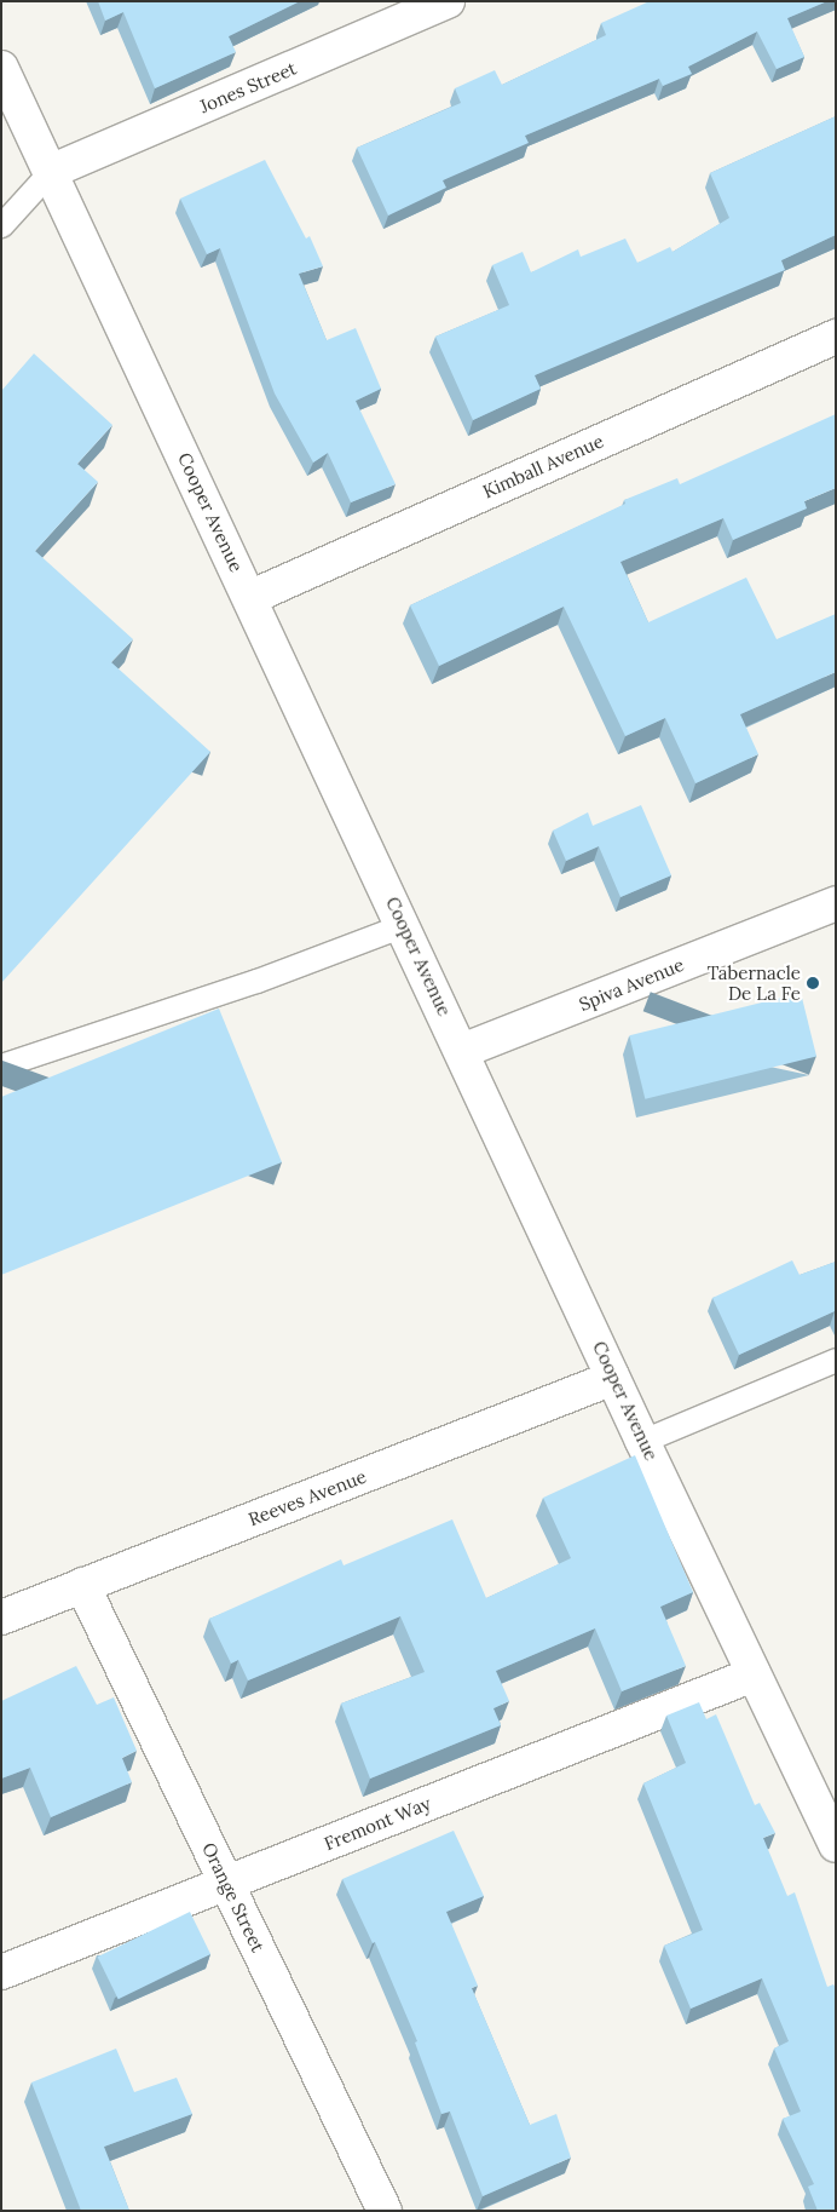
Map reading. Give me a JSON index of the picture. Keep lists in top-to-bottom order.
{
  "streets": {
    "street": [
      "Jones Street",
      "Kimball Avenue",
      "Cooper Avenue",
      "Spiva Avenue",
      "Reeves Avenue",
      "Fremont Way",
      "Orange Street"
    ]
  },
  "crossings": [
    ["Jones Street", "Cooper Avenue"],
    ["Kimball Avenue", "Cooper Avenue"],
    ["Cooper Avenue", "Spiva Avenue"],
    ["Cooper Avenue", "Reeves Avenue"],
    ["Cooper Avenue", "Fremont Way"],
    ["Reeves Avenue", "Orange Street"],
    ["Fremont Way", "Orange Street"]
  ],
  "places": ["Tabernacle De La Fe"]
}
